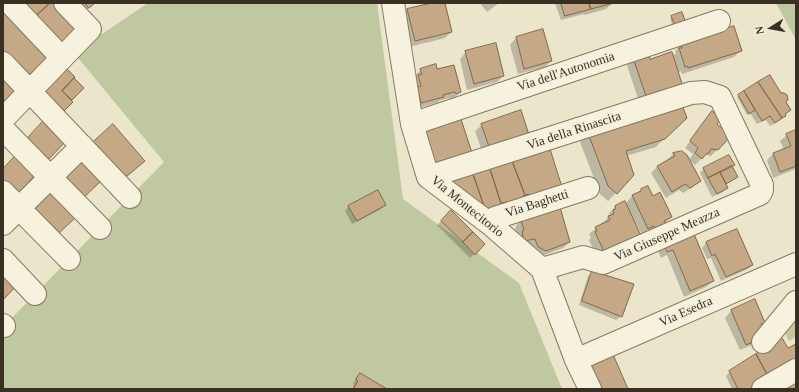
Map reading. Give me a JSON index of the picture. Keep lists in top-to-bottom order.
{
  "streets": {
    "street": [
      "Via dell'Autonomia",
      "Via della Rinascita",
      "Via Baghetti",
      "Via Montecitorio",
      "Via Giuseppe Meazza",
      "Via Esedra"
    ]
  },
  "crossings": [
    ["Via dell'Autonomia", "Via Montecitorio"],
    ["Via della Rinascita", "Via Montecitorio"],
    ["Via della Rinascita", "Via Giuseppe Meazza"],
    ["Via Baghetti", "Via Montecitorio"],
    ["Via Montecitorio", "Via Giuseppe Meazza"],
    ["Via Montecitorio", "Via Esedra"]
  ],
  "north": "left"
}
